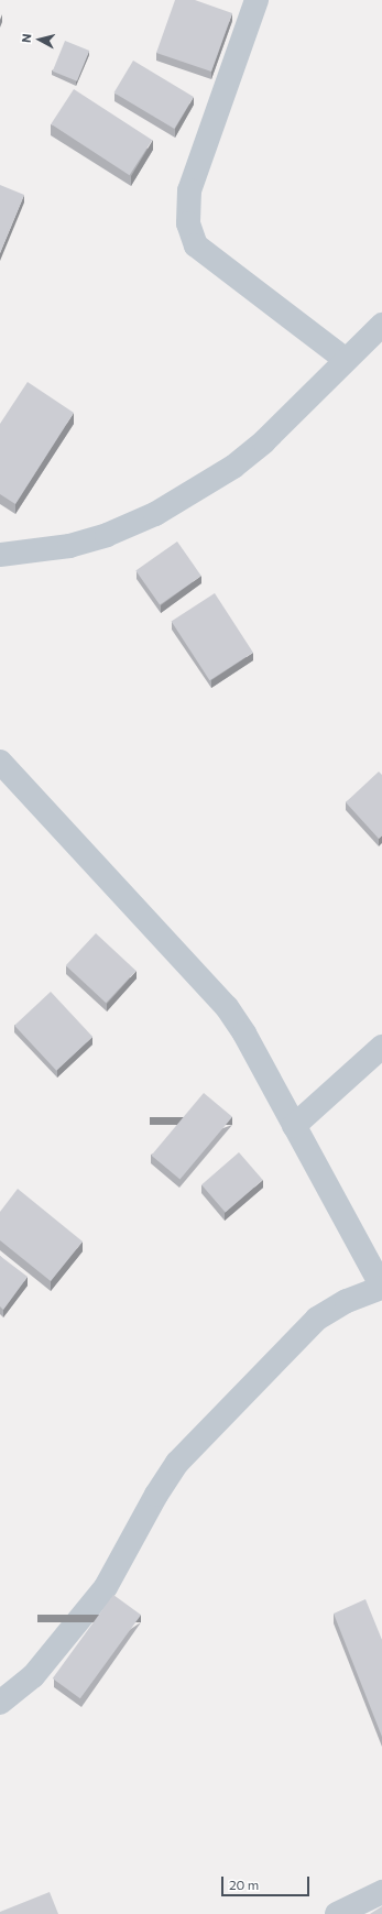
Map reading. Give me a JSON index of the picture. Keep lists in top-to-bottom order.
{
  "scale_bar": "20 m",
  "north": "left"
}
